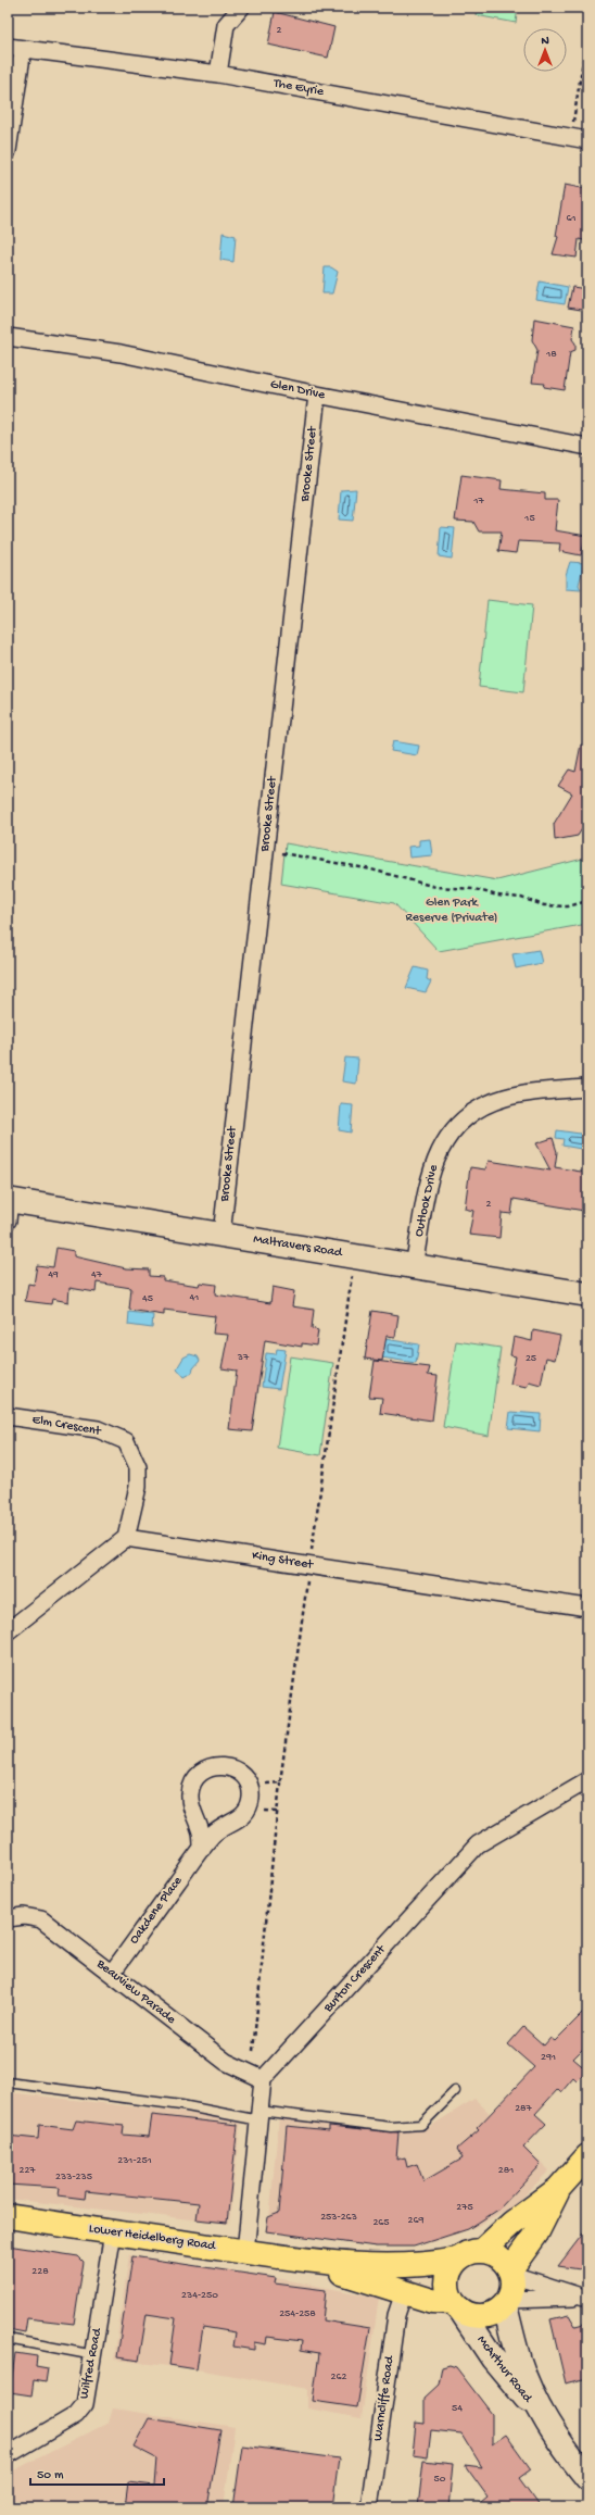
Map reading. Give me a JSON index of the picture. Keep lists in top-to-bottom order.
{
  "streets": {
    "main road": ["Lower Heidelberg Road"],
    "street": [
      "The Eyrie",
      "Glen Drive",
      "Brooke Street",
      "Outlook Drive",
      "Maltravers Road",
      "Elm Crescent",
      "King Street",
      "Oakdene Place",
      "Burton Crescent",
      "Beauview Parade",
      "Wilfred Road",
      "McArthur Road",
      "Warncliffe Road"
    ]
  },
  "crossings": [
    ["Glen Drive", "Brooke Street"],
    ["Brooke Street", "Maltravers Road"],
    ["Outlook Drive", "Maltravers Road"],
    ["Elm Crescent", "King Street"],
    ["Oakdene Place", "Beauview Parade"],
    ["Burton Crescent", "Beauview Parade"],
    ["Lower Heidelberg Road", "Wilfred Road"],
    ["Lower Heidelberg Road", "McArthur Road"],
    ["Lower Heidelberg Road", "Warncliffe Road"]
  ],
  "parks": ["Glen Park Reserve (Private)"],
  "house_numbers": [
    "2",
    "61",
    "18",
    "17",
    "15",
    "2",
    "49",
    "47",
    "41",
    "45",
    "37",
    "25",
    "291",
    "287",
    "231-251",
    "227",
    "281",
    "233-235",
    "275",
    "253-263",
    "269",
    "265",
    "228",
    "234-250",
    "254-258",
    "262",
    "54",
    "50"
  ],
  "scale_bar": "50 m",
  "north": "top"
}
